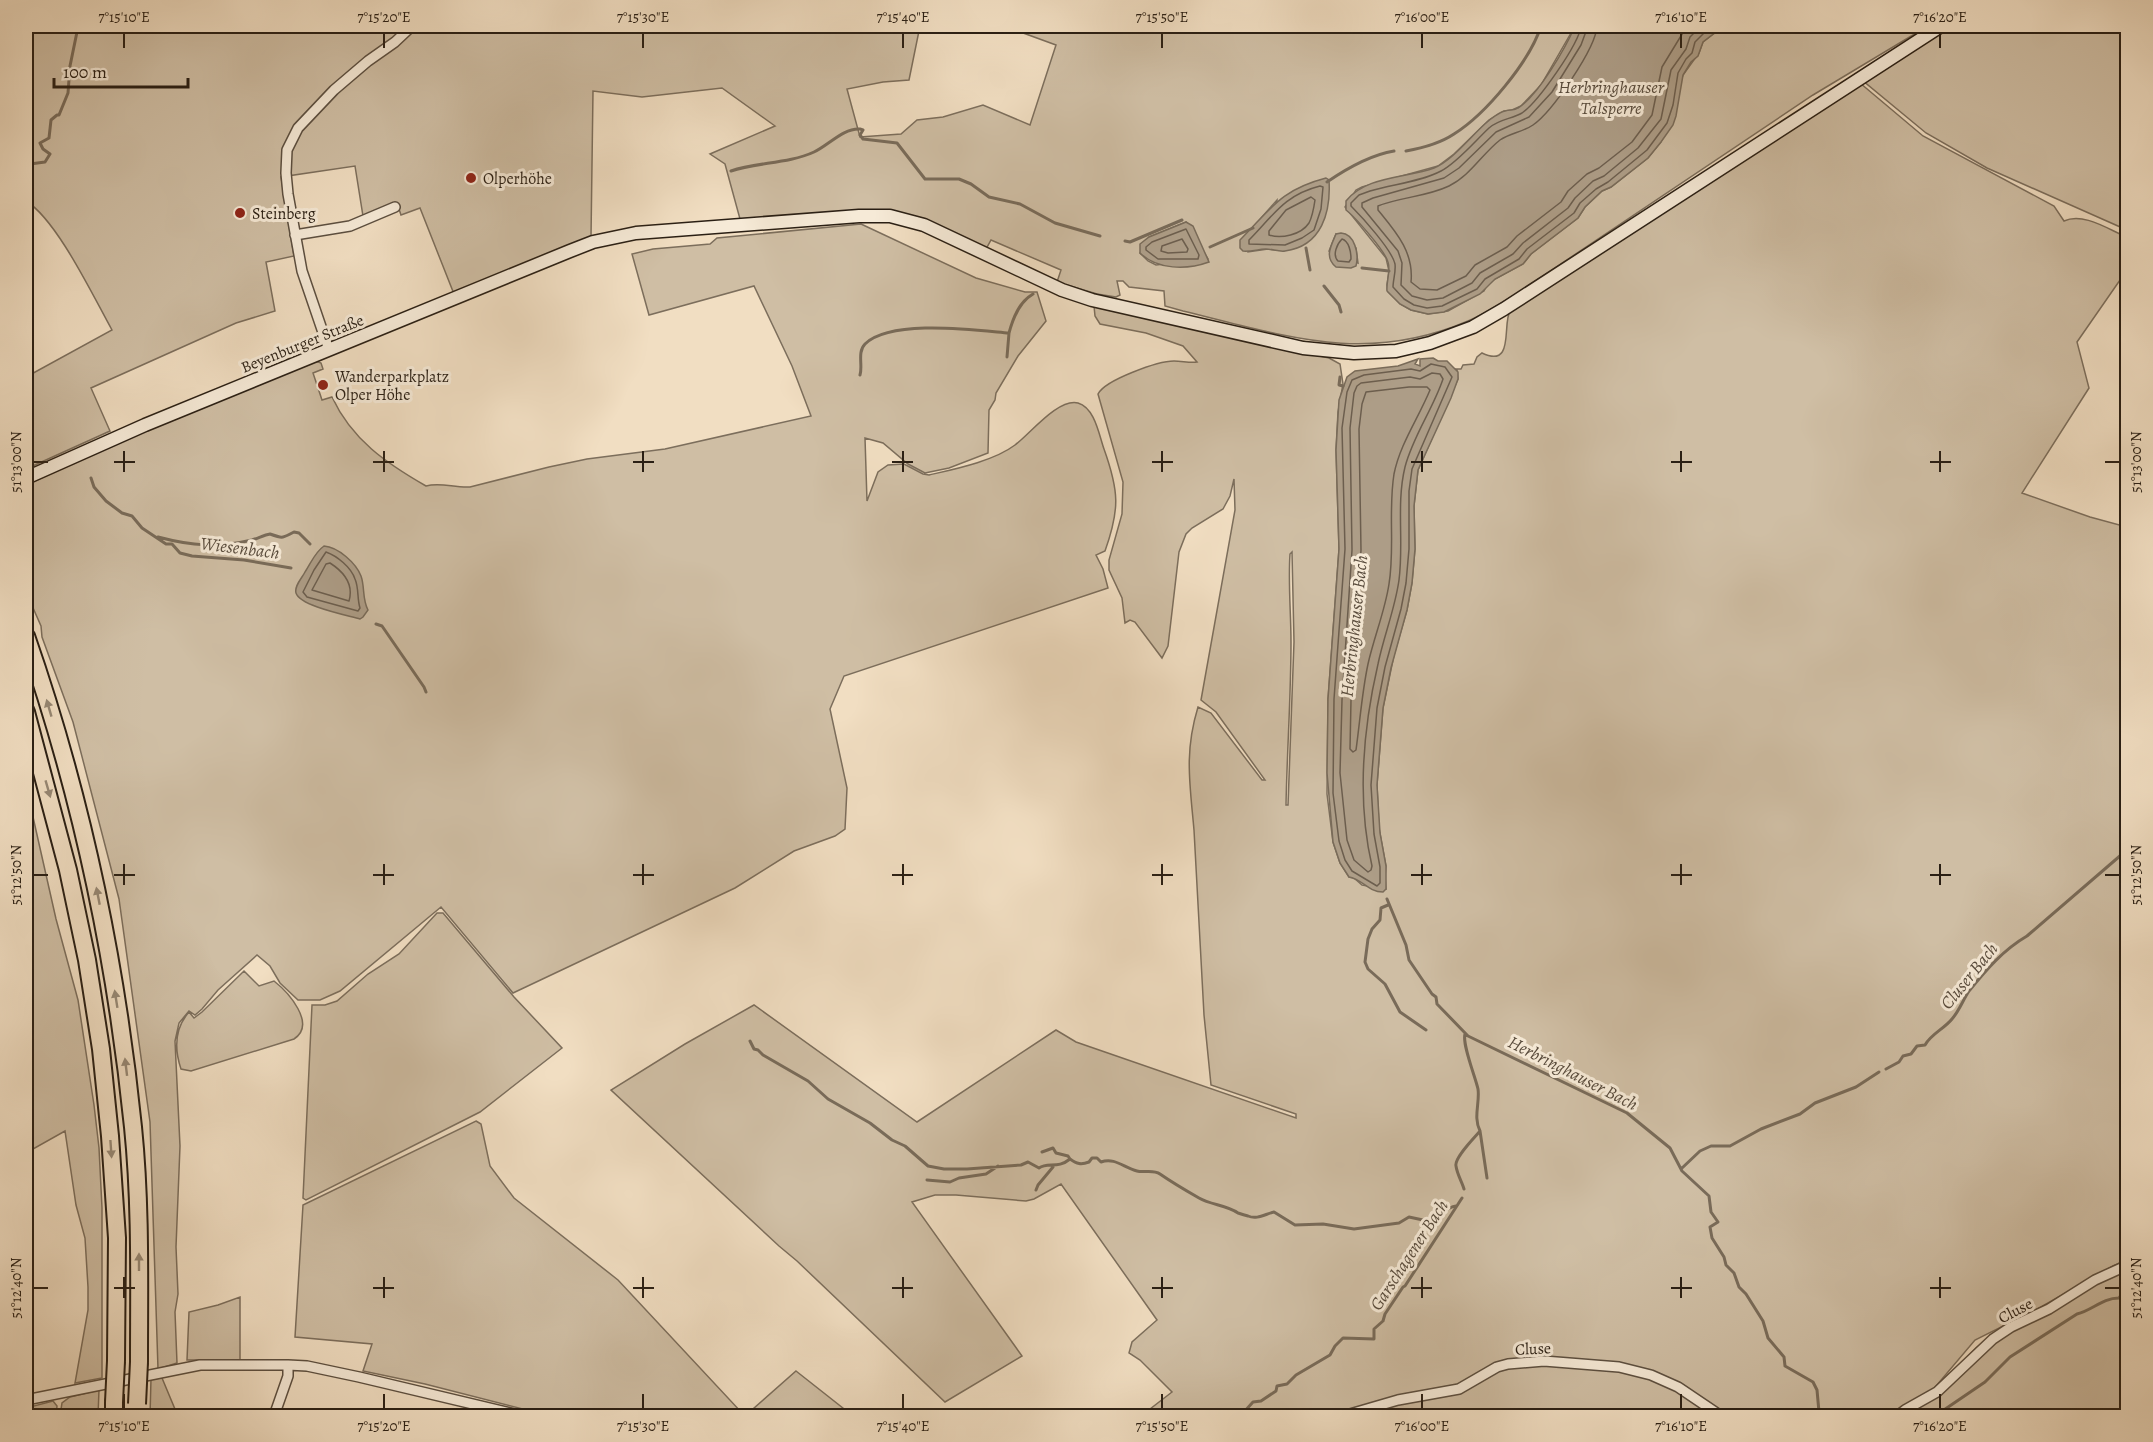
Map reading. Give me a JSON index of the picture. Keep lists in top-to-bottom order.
{
  "streets": {
    "main road": ["Beyenburger Straße"],
    "street": ["Cluse"]
  },
  "water": [
    "Herbringhauser Talsperre",
    "Wiesenbach",
    "Herbringhauser Bach",
    "Cluser Bach",
    "Garschagener Bach"
  ],
  "places": ["Olperhöhe", "Steinberg", "Wanderparkplatz Olper Höhe"],
  "scale_bar": "100 m",
  "coordinates": [
    "7°15'10\"E",
    "7°15'20\"E",
    "7°15'30\"E",
    "7°15'40\"E",
    "7°15'50\"E",
    "7°16'00\"E",
    "7°16'10\"E",
    "7°16'20\"E",
    "51°13'00\"N",
    "51°12'50\"N",
    "51°12'40\"N"
  ]
}
